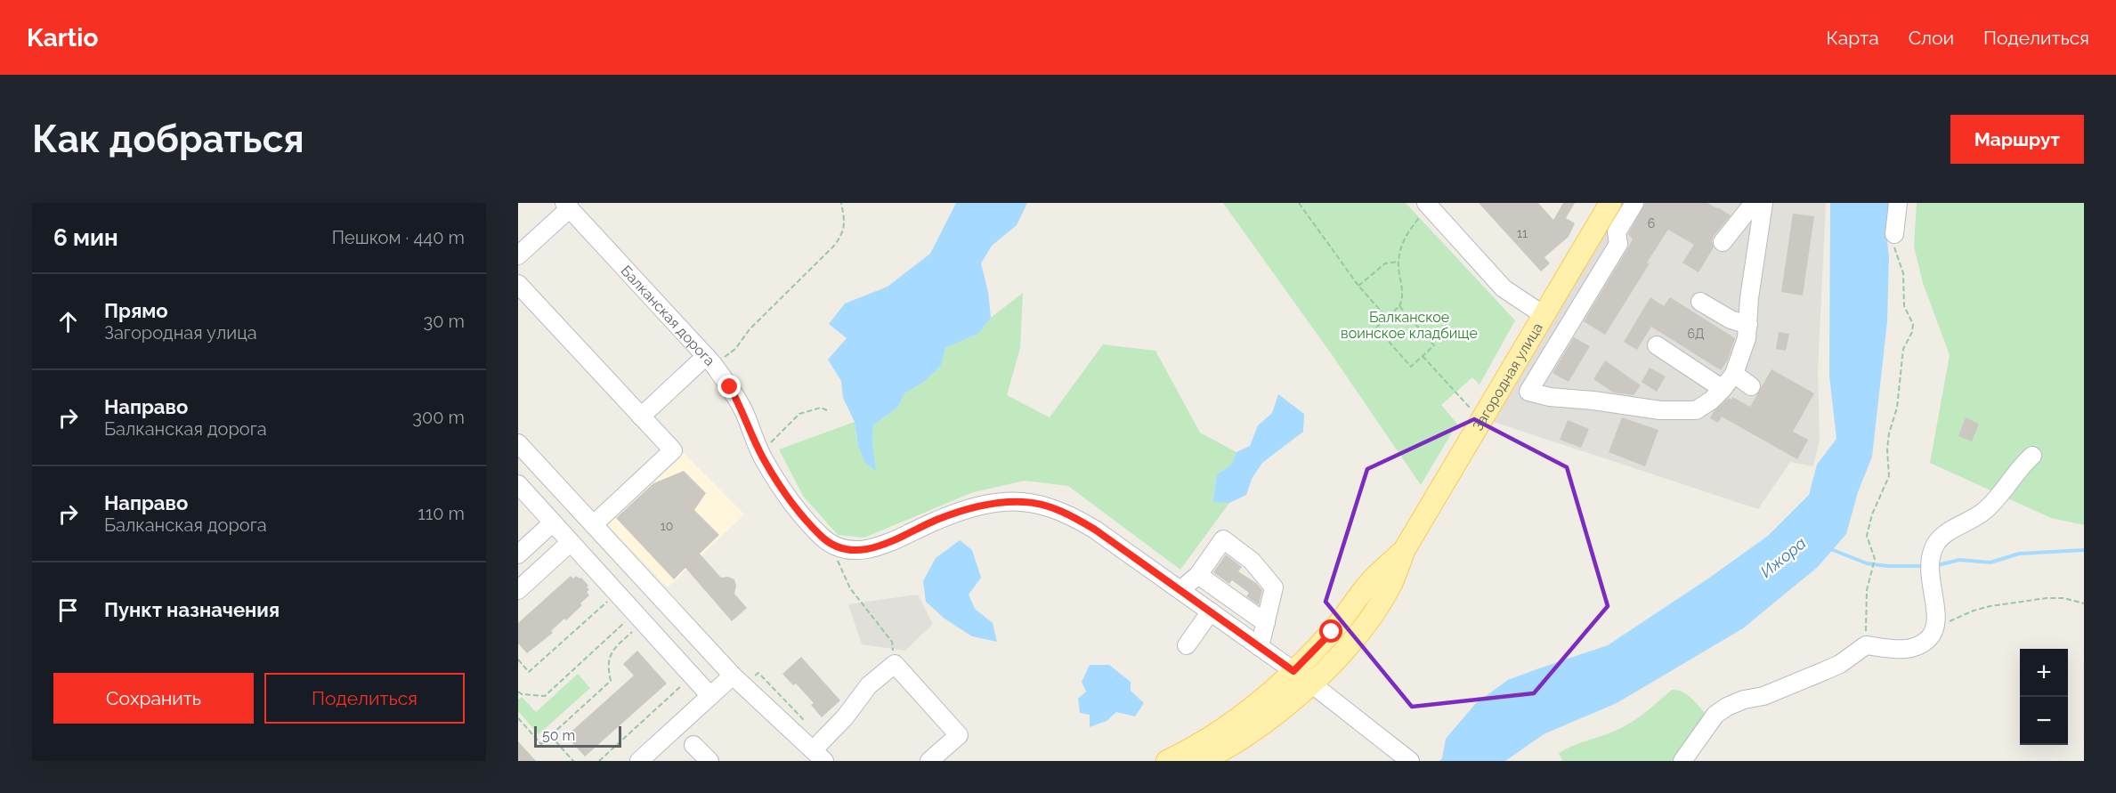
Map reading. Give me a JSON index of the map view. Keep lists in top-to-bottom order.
{
  "streets": {
    "main road": ["Загородная улица"],
    "street": ["Балканская дорога"]
  },
  "water": ["Ижора"],
  "parks": ["Балканское воинское кладбище"],
  "house_numbers": [
    "6",
    "11",
    "6Д",
    "10"
  ],
  "scale_bar": "50 m",
  "page": {
    "header": "Kartio",
    "nav": ["Карта", "Слои", "Поделиться"],
    "buttons": [
      "Маршрут",
      ["Сохранить", "Поделиться"]
    ],
    "title": "Как добраться",
    "heading": ["6 мин", "Пешком · 440 m"],
    "list": [
      ["Прямо", "Загородная улица", "30 m"],
      ["Направо", "Балканская дорога", "300 m"],
      ["Направо", "Балканская дорога", "110 m"],
      "Пункт назначения"
    ],
    "map_buttons": ["+", "−"],
    "scale": "50 m"
  }
}
